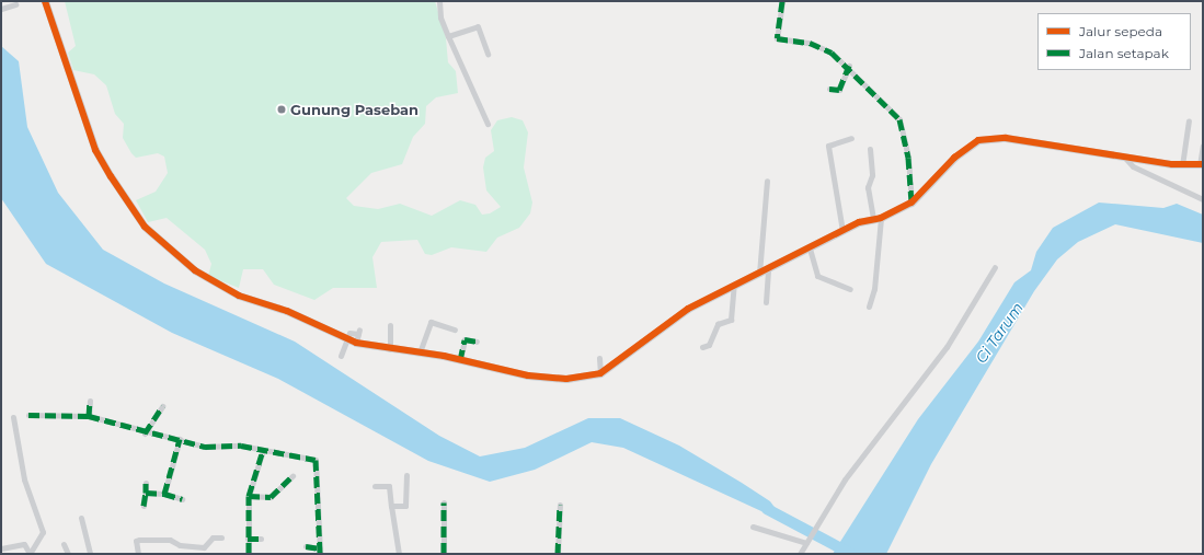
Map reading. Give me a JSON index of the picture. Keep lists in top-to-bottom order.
{
  "water": ["Ci Tarum"],
  "places": ["Gunung Paseban"],
  "legend": ["Jalur sepeda", "Jalan setapak"]
}
